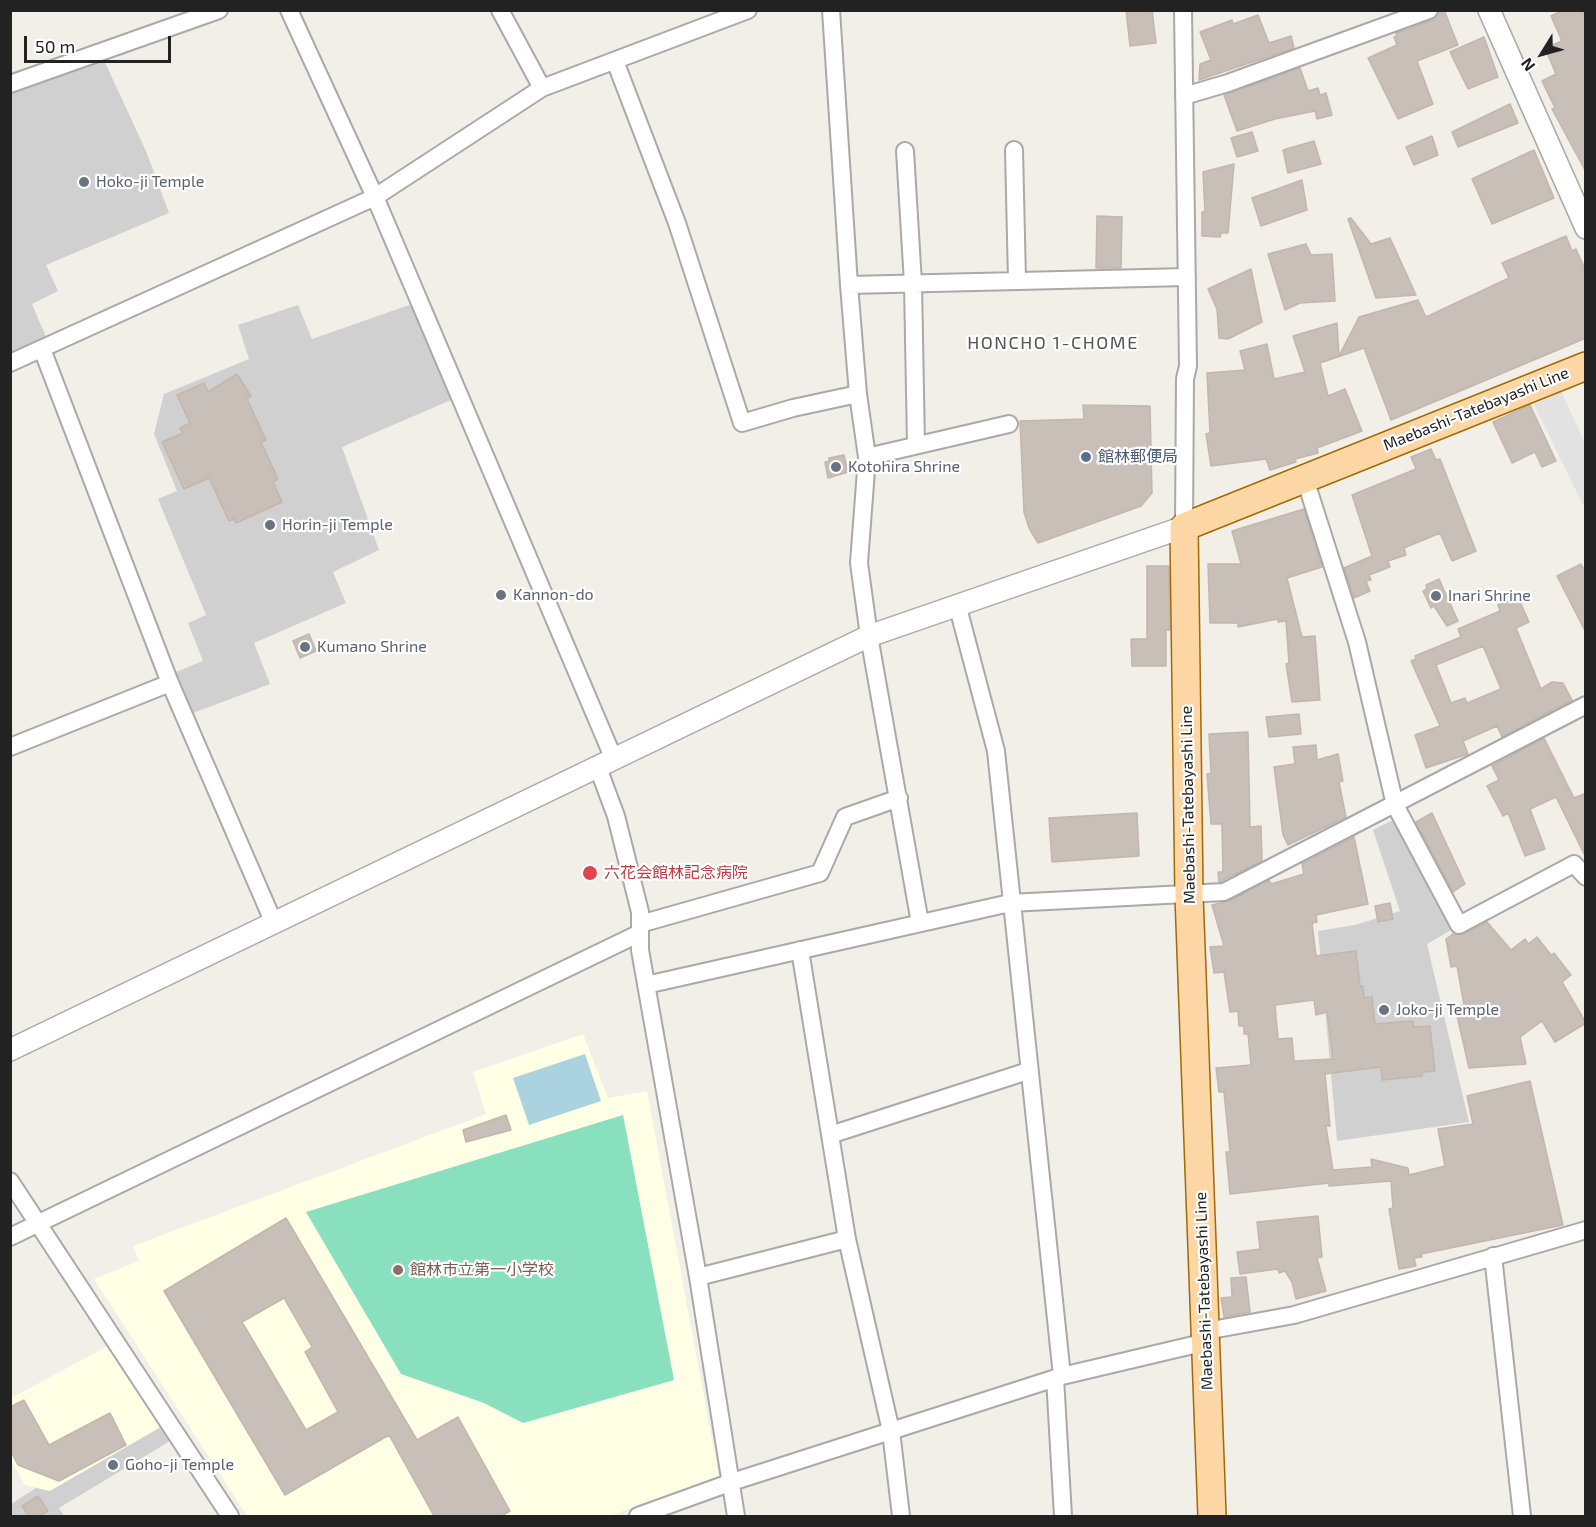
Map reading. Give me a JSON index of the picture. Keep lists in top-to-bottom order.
{
  "streets": {
    "main road": ["Maebashi-Tatebayashi Line"]
  },
  "districts": ["HONCHO 1-CHOME"],
  "places": [
    "Hoko-ji Temple",
    "館林郵便局",
    "Kotohira Shrine",
    "Horin-ji Temple",
    "Kannon-do",
    "Inari Shrine",
    "Kumano Shrine",
    "六花会館林記念病院",
    "Joko-ji Temple",
    "館林市立第一小学校",
    "Goho-ji Temple"
  ],
  "scale_bar": "50 m",
  "north": "bottom left"
}
